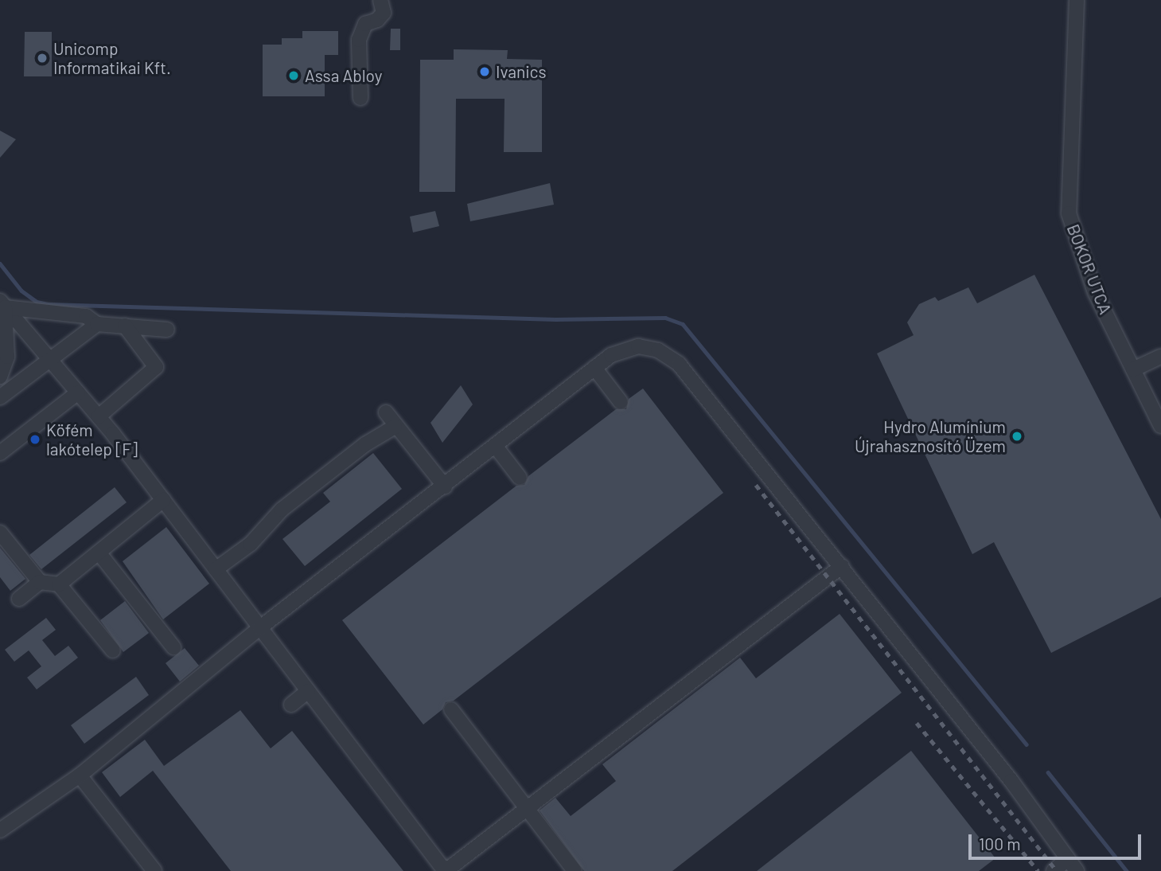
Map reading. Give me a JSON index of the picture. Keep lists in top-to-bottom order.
{
  "streets": {
    "street": ["BOKOR UTCA"]
  },
  "places": [
    "Unicomp Informatikai Kft.",
    "Ivanics",
    "Assa Abloy",
    "Hydro Alumínium Újrahasznosító Üzem",
    "Köfém lakótelep [F]"
  ],
  "scale_bar": "100 m"
}
